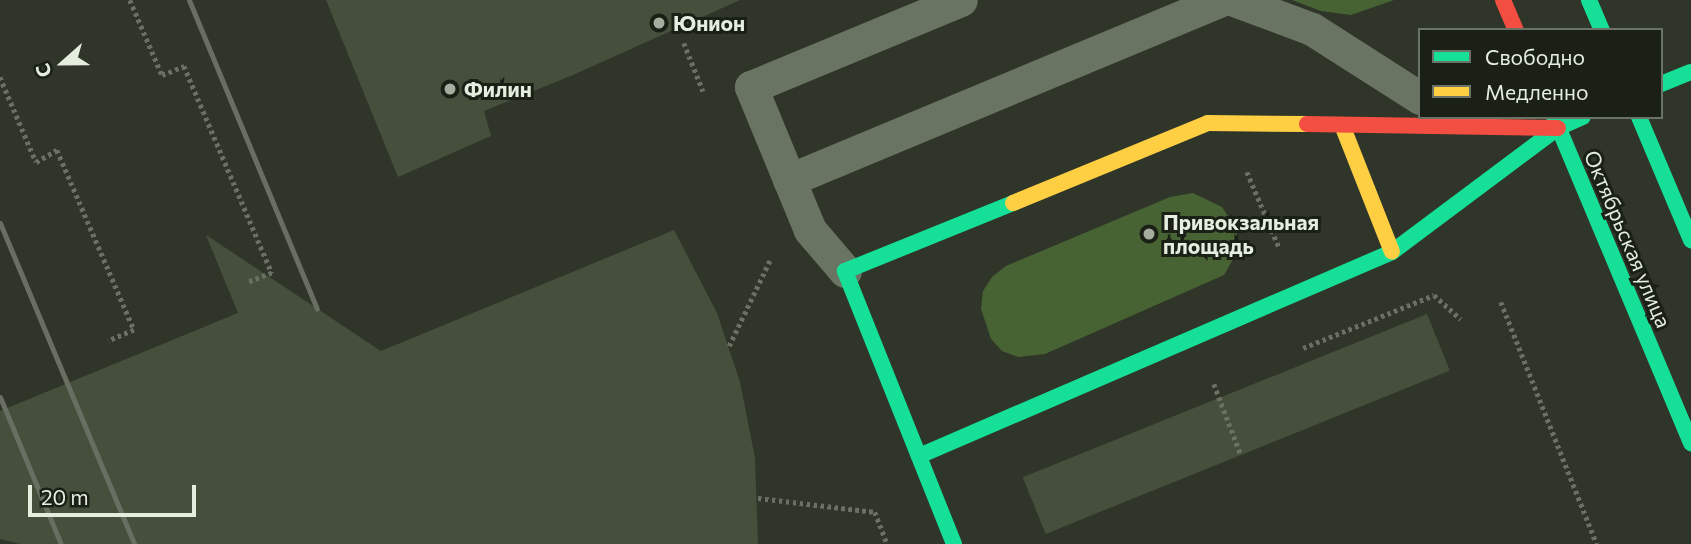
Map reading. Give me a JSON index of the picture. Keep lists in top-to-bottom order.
{
  "streets": {
    "street": ["Октябрьская улица"]
  },
  "places": ["Юнион", "Филин", "Привокзальная площадь"],
  "legend": ["Свободно", "Медленно"],
  "scale_bar": "20 m",
  "north": "left"
}
